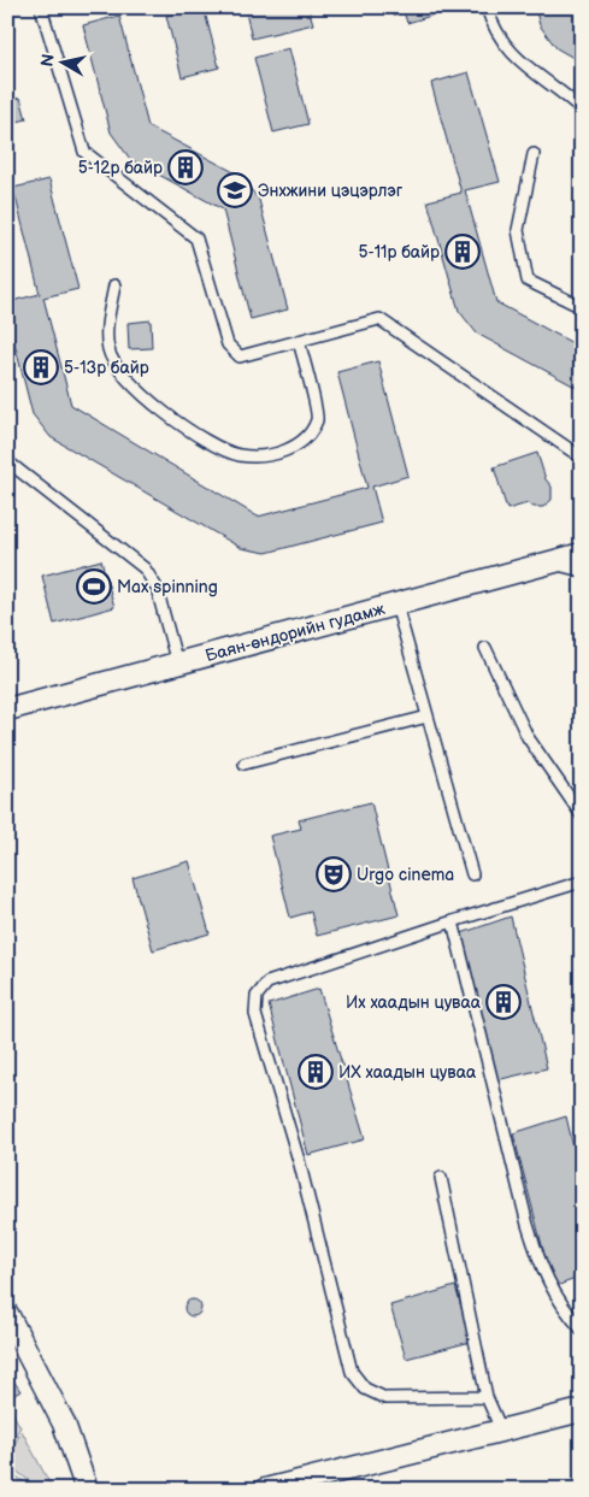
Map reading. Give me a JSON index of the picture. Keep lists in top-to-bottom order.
{
  "streets": {
    "street": ["Баян-өндорийн гудамж"]
  },
  "places": {
    "building": [
      "5-12р байр",
      "5-11р байр",
      "5-13р байр",
      "Их хаадын цуваа",
      "ИХ хаадын цуваа"
    ],
    "school or university": ["Энхжини цэцэрлэг"],
    "sports": ["Max spinning"],
    "theatre": ["Urgo cinema"]
  },
  "north": "left"
}
